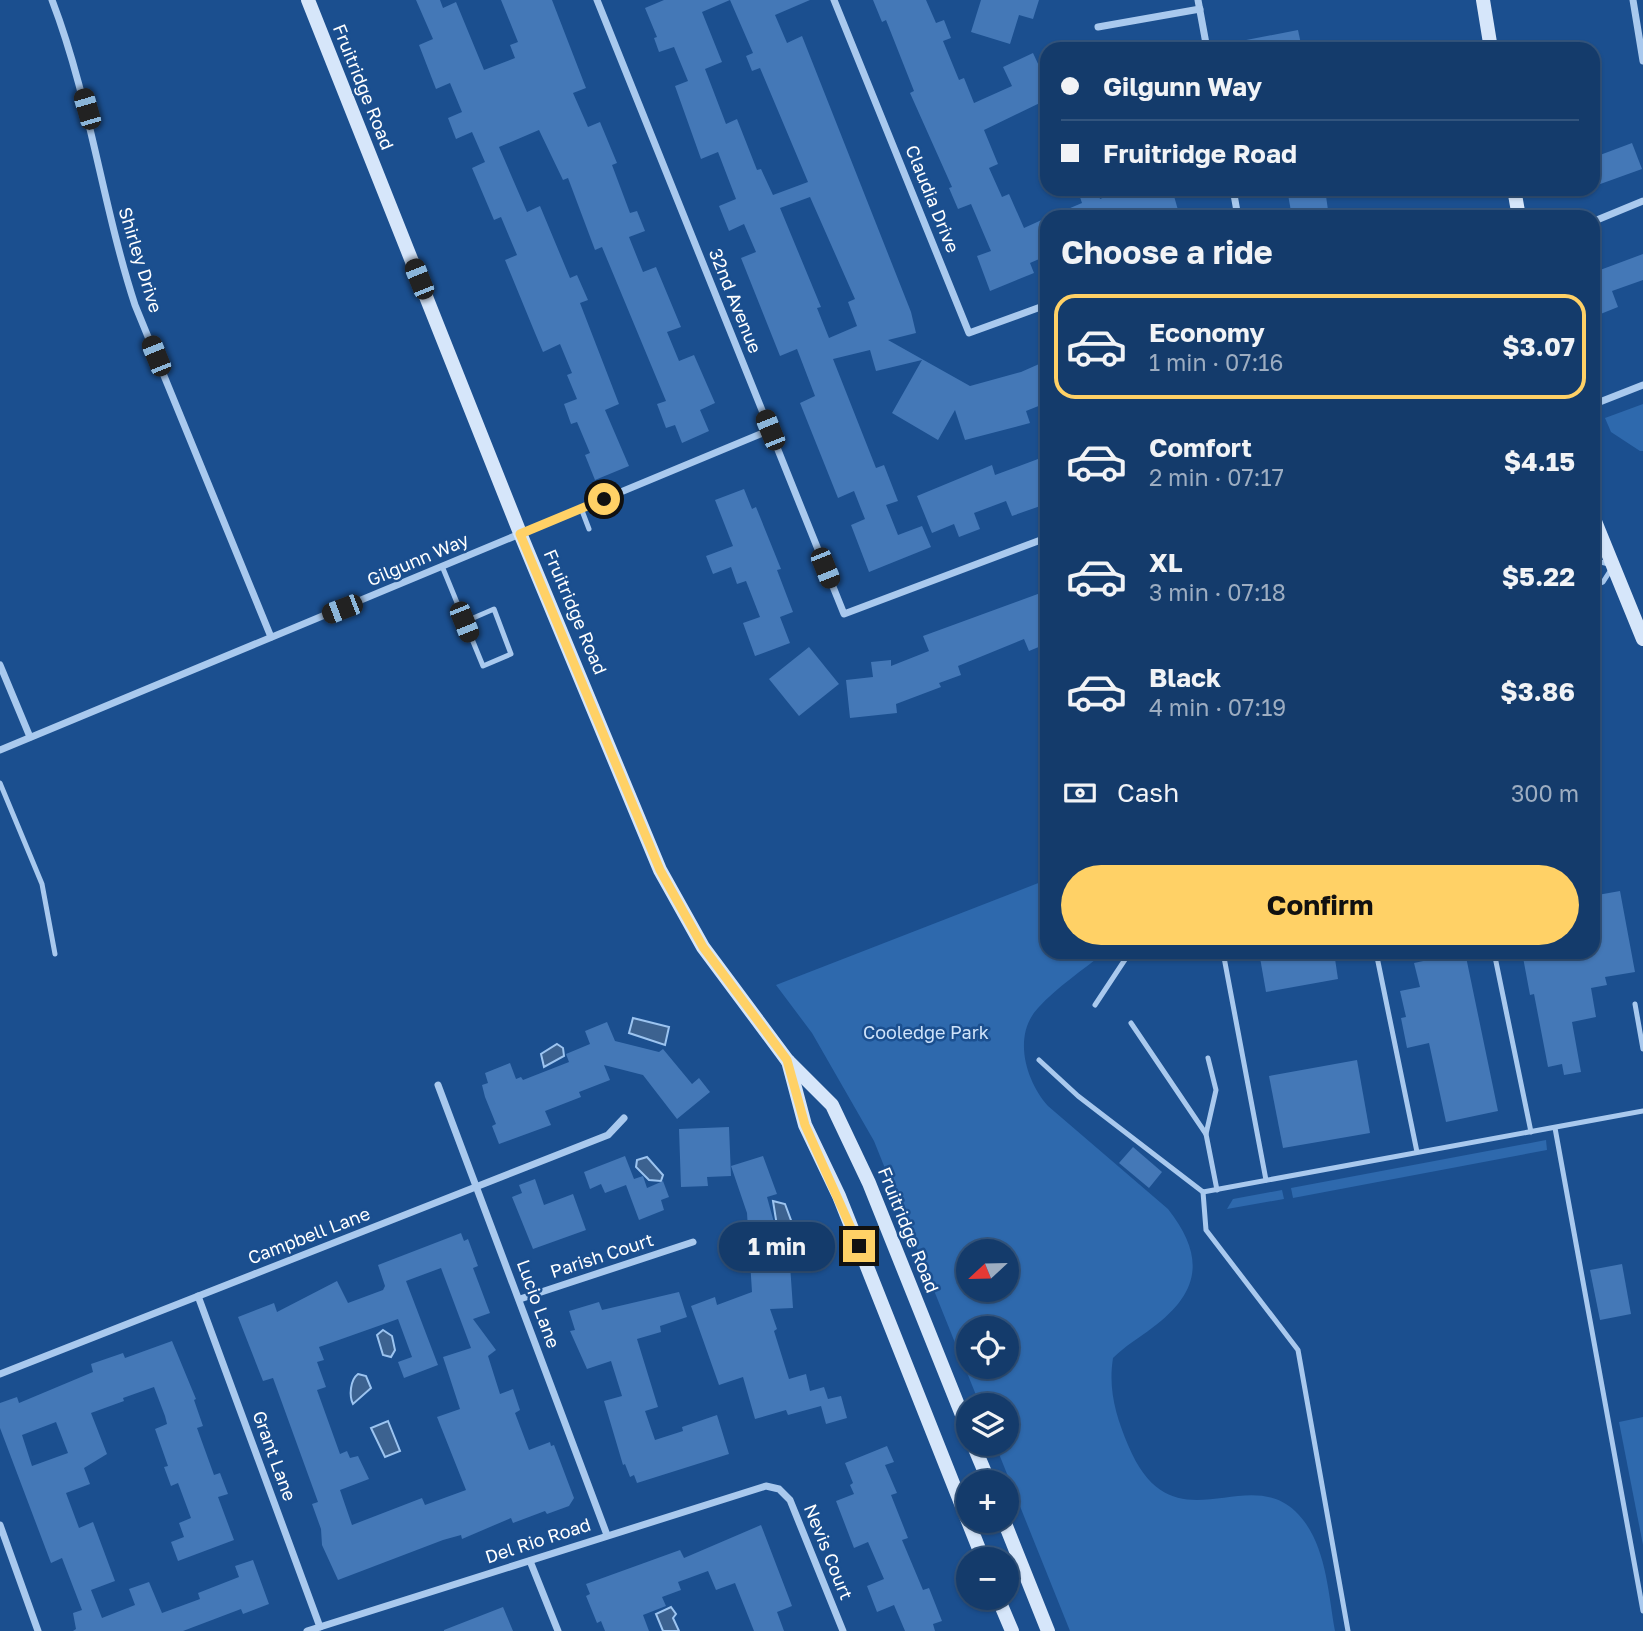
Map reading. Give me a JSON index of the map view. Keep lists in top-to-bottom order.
{
  "streets": {
    "main road": ["Fruitridge Road"],
    "street": [
      "Claudia Drive",
      "Shirley Drive",
      "32nd Avenue",
      "Gilgunn Way",
      "Campbell Lane",
      "Parish Court",
      "Lucio Lane",
      "Grant Lane",
      "Del Rio Road",
      "Nevis Court"
    ]
  },
  "crossings": [
    ["Fruitridge Road", "Gilgunn Way"],
    ["Shirley Drive", "Gilgunn Way"],
    ["32nd Avenue", "Gilgunn Way"],
    ["Campbell Lane", "Lucio Lane"],
    ["Campbell Lane", "Grant Lane"],
    ["Parish Court", "Lucio Lane"],
    ["Lucio Lane", "Del Rio Road"],
    ["Grant Lane", "Del Rio Road"],
    ["Del Rio Road", "Nevis Court"]
  ],
  "parks": ["Cooledge Park"],
  "north": "left",
  "page": {
    "banner": ["Gilgunn Way", "Fruitridge Road"],
    "heading": "Choose a ride",
    "list": [
      {
        "name": "Economy",
        "note": "1 min · 07:16",
        "value": "$3.07"
      },
      {
        "name": "Comfort",
        "note": "2 min · 07:17",
        "value": "$4.15"
      },
      {
        "name": "XL",
        "note": "3 min · 07:18",
        "value": "$5.22"
      },
      {
        "name": "Black",
        "note": "4 min · 07:19",
        "value": "$3.86"
      }
    ],
    "pay": ["Cash", "300 m"],
    "buttons": "Confirm",
    "bubble": "1 min",
    "map_buttons": ["+", "−"]
  }
}
